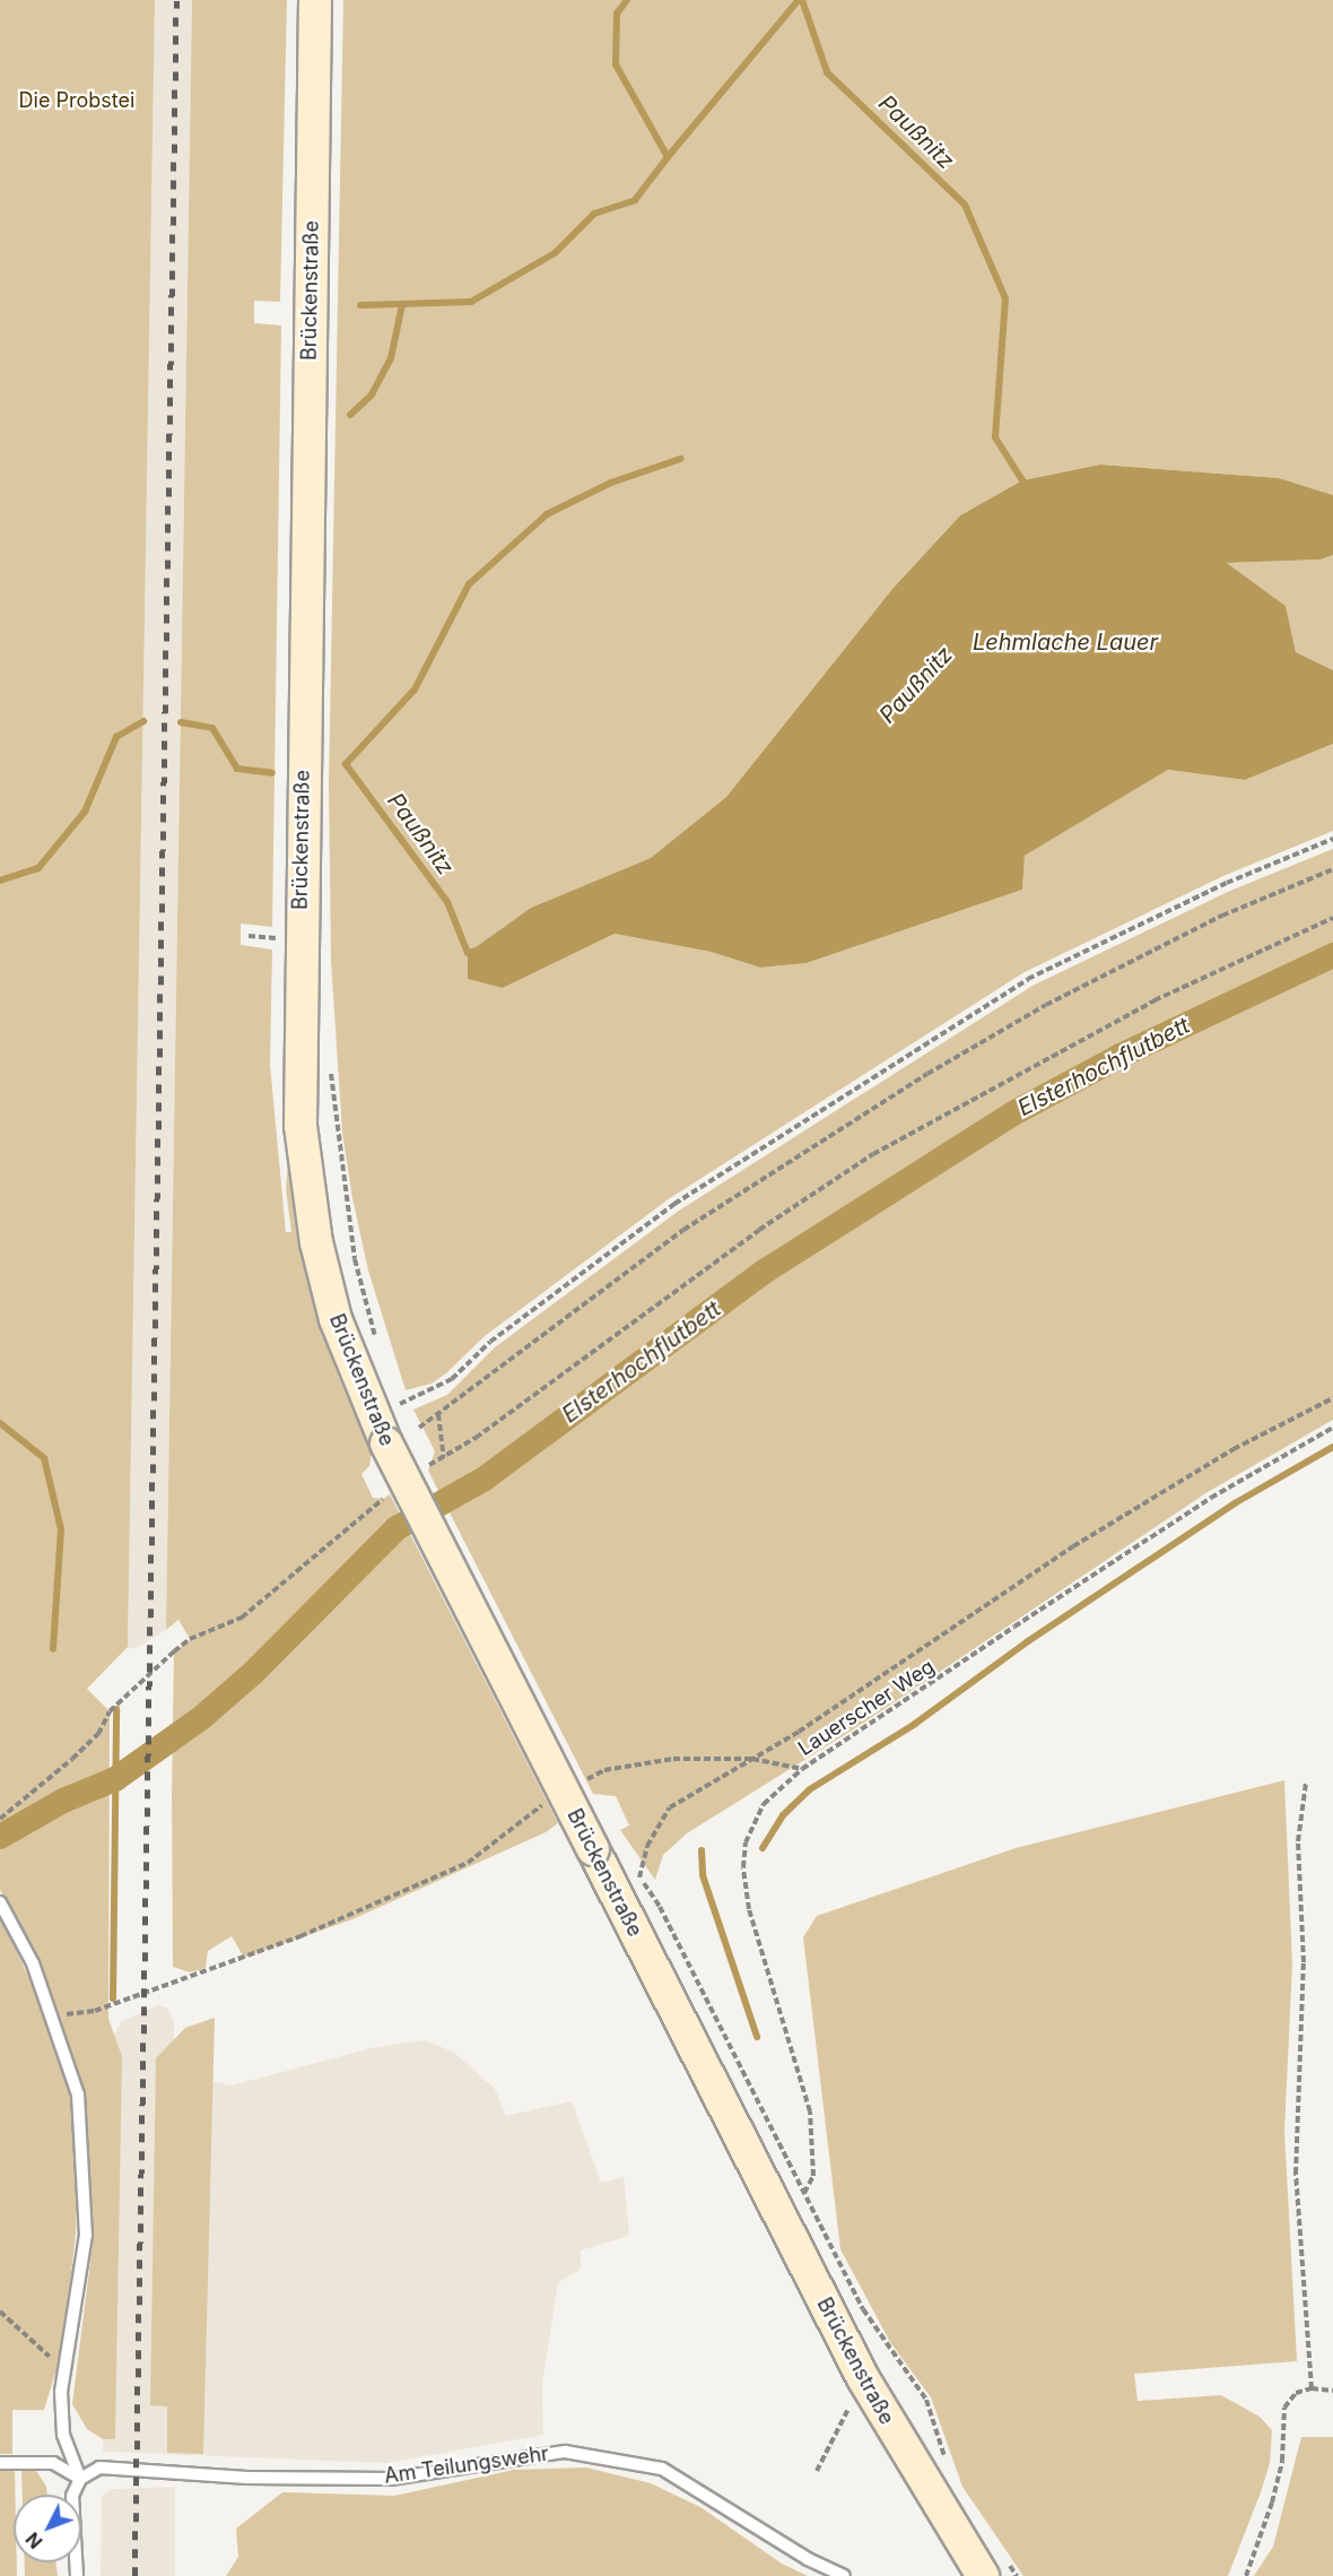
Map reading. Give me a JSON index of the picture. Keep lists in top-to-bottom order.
{
  "streets": {
    "main road": ["Brückenstraße"],
    "lane": ["Am Teilungswehr"],
    "path": ["Lauerscher Weg"]
  },
  "water": ["Paußnitz", "Lehmlache Lauer", "Elsterhochflutbett"],
  "parks": ["Die Probstei"],
  "north": "bottom left"
}
